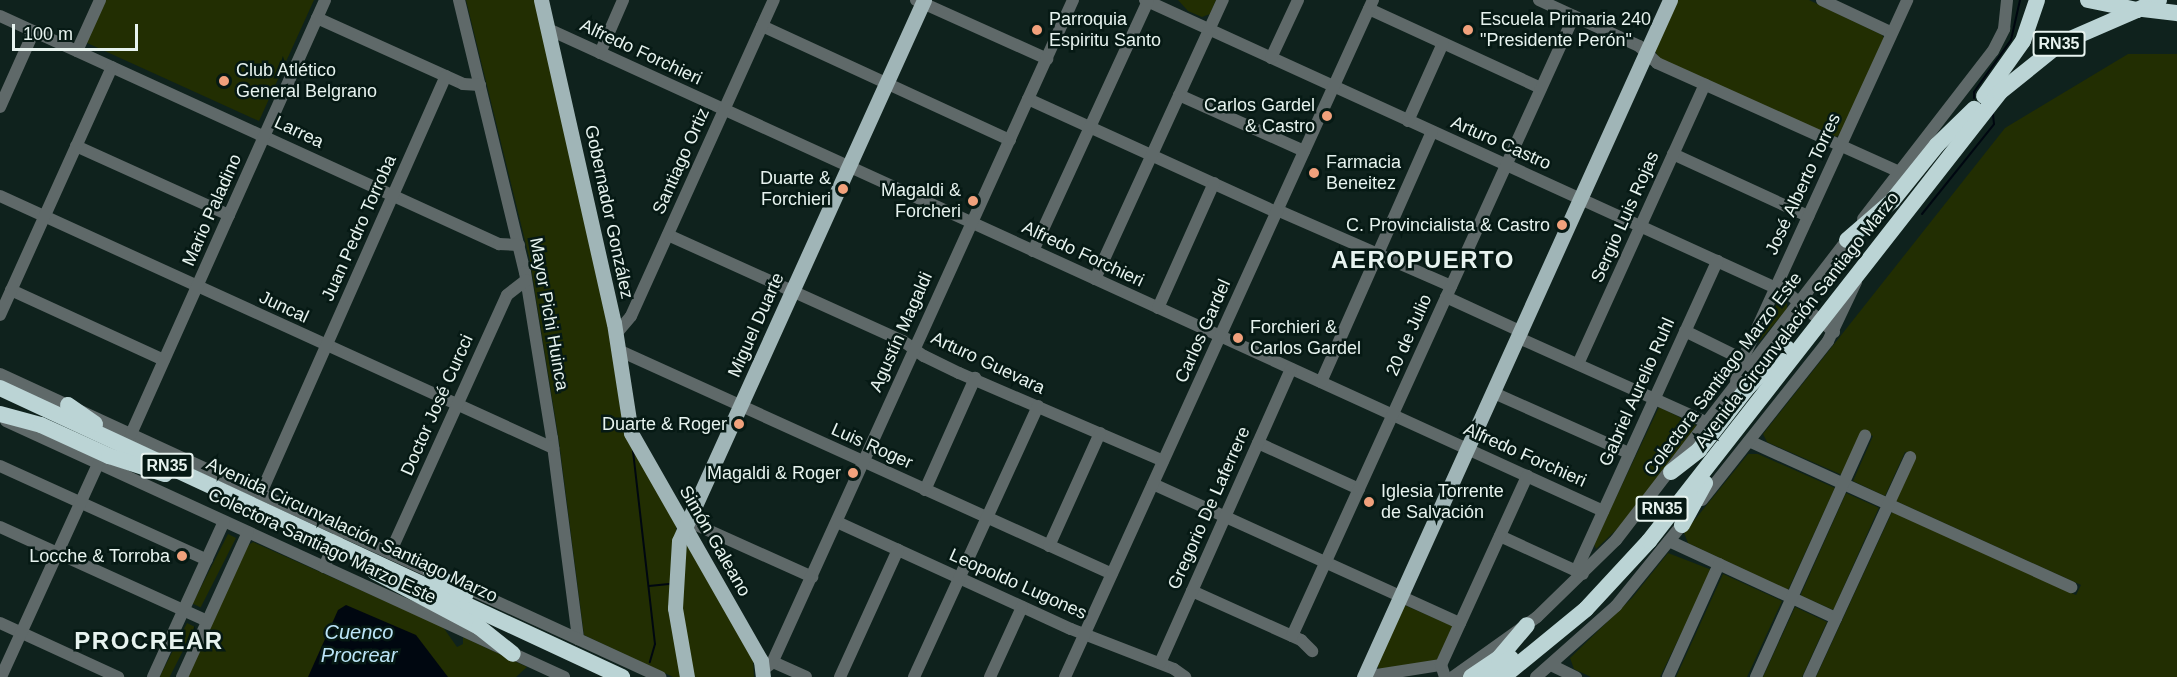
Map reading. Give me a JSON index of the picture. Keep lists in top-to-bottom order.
{
  "streets": {
    "highway": ["RN35", "Avenida Circunvalación Santiago Marzo"],
    "main road": ["Gobernador González", "Miguel Duarte", "Simón Galeano"],
    "street": [
      "Alfredo Forchieri",
      "Larrea",
      "Arturo Castro",
      "Santiago Ortiz",
      "José Alberto Torres",
      "Mario Paladino",
      "Sergio Luis Rojas",
      "Juan Pedro Torroba",
      "Juncal",
      "Mayor Pichi Huinca",
      "Carlos Gardel",
      "Agustín Magaldi",
      "20 de Julio",
      "Arturo Guevara",
      "Colectora Santiago Marzo Este",
      "Gabriel Aurelio Ruhl",
      "Doctor José Curcci",
      "Luis Roger",
      "Gregorio De Laferrere",
      "Leopoldo Lugones"
    ]
  },
  "crossings": [
    ["RN35", "Avenida Circunvalación Santiago Marzo"],
    ["Alfredo Forchieri", "Santiago Ortiz"],
    ["Alfredo Forchieri", "Gobernador González"],
    ["Alfredo Forchieri", "Miguel Duarte"],
    ["Alfredo Forchieri", "Carlos Gardel"],
    ["Alfredo Forchieri", "Agustín Magaldi"],
    ["Alfredo Forchieri", "20 de Julio"],
    ["Alfredo Forchieri", "Gabriel Aurelio Ruhl"],
    ["Alfredo Forchieri", "Gregorio De Laferrere"],
    ["Larrea", "Mario Paladino"],
    ["Larrea", "Juan Pedro Torroba"],
    ["Larrea", "Mayor Pichi Huinca"],
    ["Arturo Castro", "José Alberto Torres"],
    ["Arturo Castro", "Sergio Luis Rojas"],
    ["Arturo Castro", "Avenida Circunvalación Santiago Marzo"],
    ["Arturo Castro", "Carlos Gardel"],
    ["Arturo Castro", "20 de Julio"],
    ["Arturo Castro", "Colectora Santiago Marzo Este"],
    ["Arturo Castro", "Gabriel Aurelio Ruhl"],
    ["Santiago Ortiz", "Gobernador González"],
    ["Santiago Ortiz", "Arturo Guevara"],
    ["José Alberto Torres", "Colectora Santiago Marzo Este"],
    ["Mario Paladino", "Juncal"],
    ["Mario Paladino", "Colectora Santiago Marzo Este"],
    ["Gobernador González", "Luis Roger"],
    ["Gobernador González", "Simón Galeano"],
    ["Juan Pedro Torroba", "Juncal"],
    ["Juan Pedro Torroba", "Colectora Santiago Marzo Este"],
    ["Juncal", "Mayor Pichi Huinca"],
    ["Juncal", "Doctor José Curcci"],
    ["Mayor Pichi Huinca", "Avenida Circunvalación Santiago Marzo"],
    ["Mayor Pichi Huinca", "Doctor José Curcci"],
    ["Avenida Circunvalación Santiago Marzo", "Colectora Santiago Marzo Este"],
    ["Miguel Duarte", "Arturo Guevara"],
    ["Miguel Duarte", "Luis Roger"],
    ["Miguel Duarte", "Simón Galeano"],
    ["Carlos Gardel", "Arturo Guevara"],
    ["Carlos Gardel", "Luis Roger"],
    ["Carlos Gardel", "Leopoldo Lugones"],
    ["Agustín Magaldi", "Arturo Guevara"],
    ["Agustín Magaldi", "Luis Roger"],
    ["Agustín Magaldi", "Simón Galeano"],
    ["Agustín Magaldi", "Leopoldo Lugones"],
    ["Colectora Santiago Marzo Este", "Gabriel Aurelio Ruhl"],
    ["Colectora Santiago Marzo Este", "Doctor José Curcci"],
    ["Gregorio De Laferrere", "Leopoldo Lugones"]
  ],
  "districts": ["AEROPUERTO", "PROCREAR"],
  "water": ["Cuenco Procrear"],
  "places": [
    "Parroquia Espiritu Santo",
    "Escuela Primaria 240 \"Presidente Perón\"",
    "Club Atlético General Belgrano",
    "Carlos Gardel & Castro",
    "Farmacia Beneitez",
    "Duarte & Forchieri",
    "Magaldi & Forcheri",
    "C. Provincialista & Castro",
    "Forchieri & Carlos Gardel",
    "Duarte & Roger",
    "Magaldi & Roger",
    "Iglesia Torrente de Salvación",
    "Locche & Torroba"
  ],
  "scale_bar": "100 m"
}
